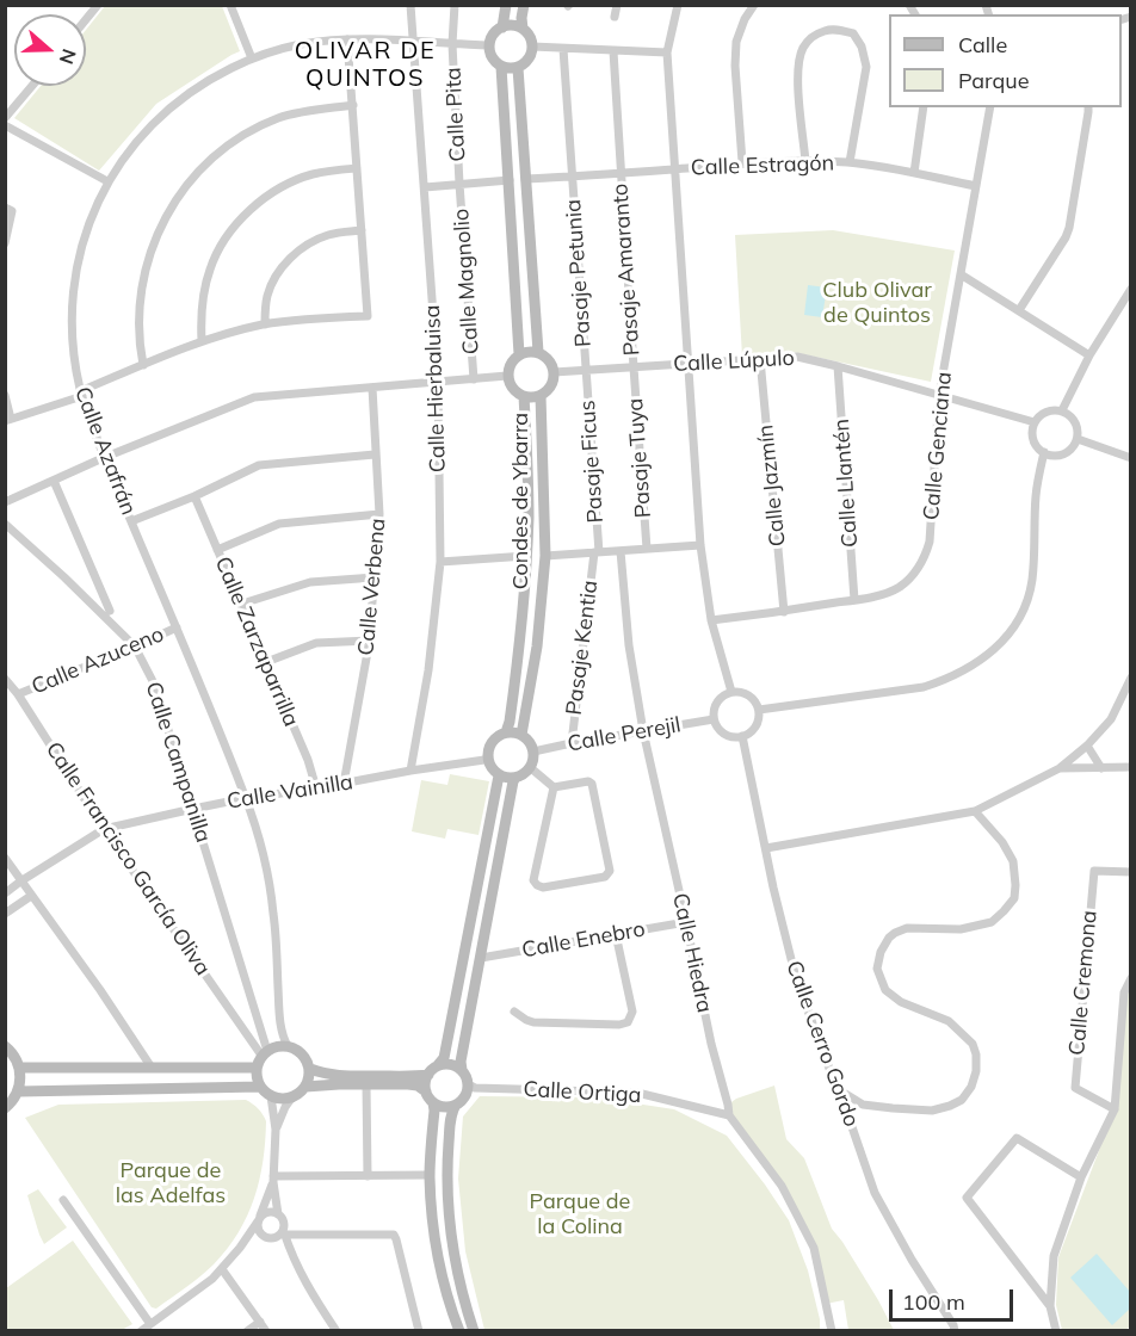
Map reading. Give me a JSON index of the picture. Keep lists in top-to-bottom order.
{
  "streets": {
    "main road": ["Condes de Ybarra"],
    "street": [
      "Calle Pita",
      "Calle Estragón",
      "Pasaje Amaranto",
      "Pasaje Petunia",
      "Calle Magnolio",
      "Calle Lúpulo",
      "Calle Hierbaluisa",
      "Calle Genciana",
      "Calle Azafrán",
      "Pasaje Tuya",
      "Pasaje Ficus",
      "Calle Llantén",
      "Calle Jazmín",
      "Calle Verbena",
      "Calle Zarzaparrilla",
      "Pasaje Kentia",
      "Calle Azuceno",
      "Calle Perejil",
      "Calle Campanilla",
      "Calle Vainilla",
      "Calle Francisco García Oliva",
      "Calle Enebro",
      "Calle Hiedra",
      "Calle Cremona",
      "Calle Cerro Gordo",
      "Calle Ortiga"
    ]
  },
  "crossings": [
    ["Calle Pita", "Calle Magnolio"],
    ["Calle Pita", "Calle Azafrán"],
    ["Calle Estragón", "Pasaje Amaranto"],
    ["Calle Estragón", "Pasaje Petunia"],
    ["Calle Estragón", "Calle Genciana"],
    ["Pasaje Amaranto", "Calle Lúpulo"],
    ["Pasaje Amaranto", "Pasaje Tuya"],
    ["Pasaje Petunia", "Calle Lúpulo"],
    ["Pasaje Petunia", "Pasaje Ficus"],
    ["Calle Lúpulo", "Calle Genciana"],
    ["Calle Lúpulo", "Pasaje Tuya"],
    ["Calle Lúpulo", "Pasaje Ficus"],
    ["Calle Lúpulo", "Calle Llantén"],
    ["Calle Lúpulo", "Calle Jazmín"],
    ["Calle Lúpulo", "Condes de Ybarra"],
    ["Calle Hierbaluisa", "Calle Azafrán"],
    ["Calle Hierbaluisa", "Calle Vainilla"],
    ["Calle Genciana", "Calle Llantén"],
    ["Calle Genciana", "Calle Jazmín"],
    ["Calle Azafrán", "Calle Azuceno"],
    ["Calle Azafrán", "Calle Campanilla"],
    ["Calle Azafrán", "Calle Vainilla"],
    ["Calle Azafrán", "Calle Francisco García Oliva"],
    ["Pasaje Ficus", "Pasaje Kentia"],
    ["Condes de Ybarra", "Calle Perejil"],
    ["Condes de Ybarra", "Calle Vainilla"],
    ["Calle Verbena", "Calle Vainilla"],
    ["Calle Zarzaparrilla", "Calle Vainilla"],
    ["Pasaje Kentia", "Calle Perejil"],
    ["Calle Azuceno", "Calle Campanilla"],
    ["Calle Azuceno", "Calle Francisco García Oliva"],
    ["Calle Perejil", "Calle Vainilla"],
    ["Calle Perejil", "Calle Hiedra"],
    ["Calle Perejil", "Calle Cerro Gordo"],
    ["Calle Campanilla", "Calle Vainilla"],
    ["Calle Campanilla", "Calle Francisco García Oliva"],
    ["Calle Vainilla", "Calle Francisco García Oliva"],
    ["Calle Enebro", "Calle Hiedra"],
    ["Calle Hiedra", "Calle Ortiga"]
  ],
  "districts": ["OLIVAR DE QUINTOS"],
  "parks": ["Club Olivar de Quintos", "Parque de las Adelfas", "Parque de la Colina"],
  "legend": ["Calle", "Parque"],
  "scale_bar": "100 m",
  "north": "right"
}
